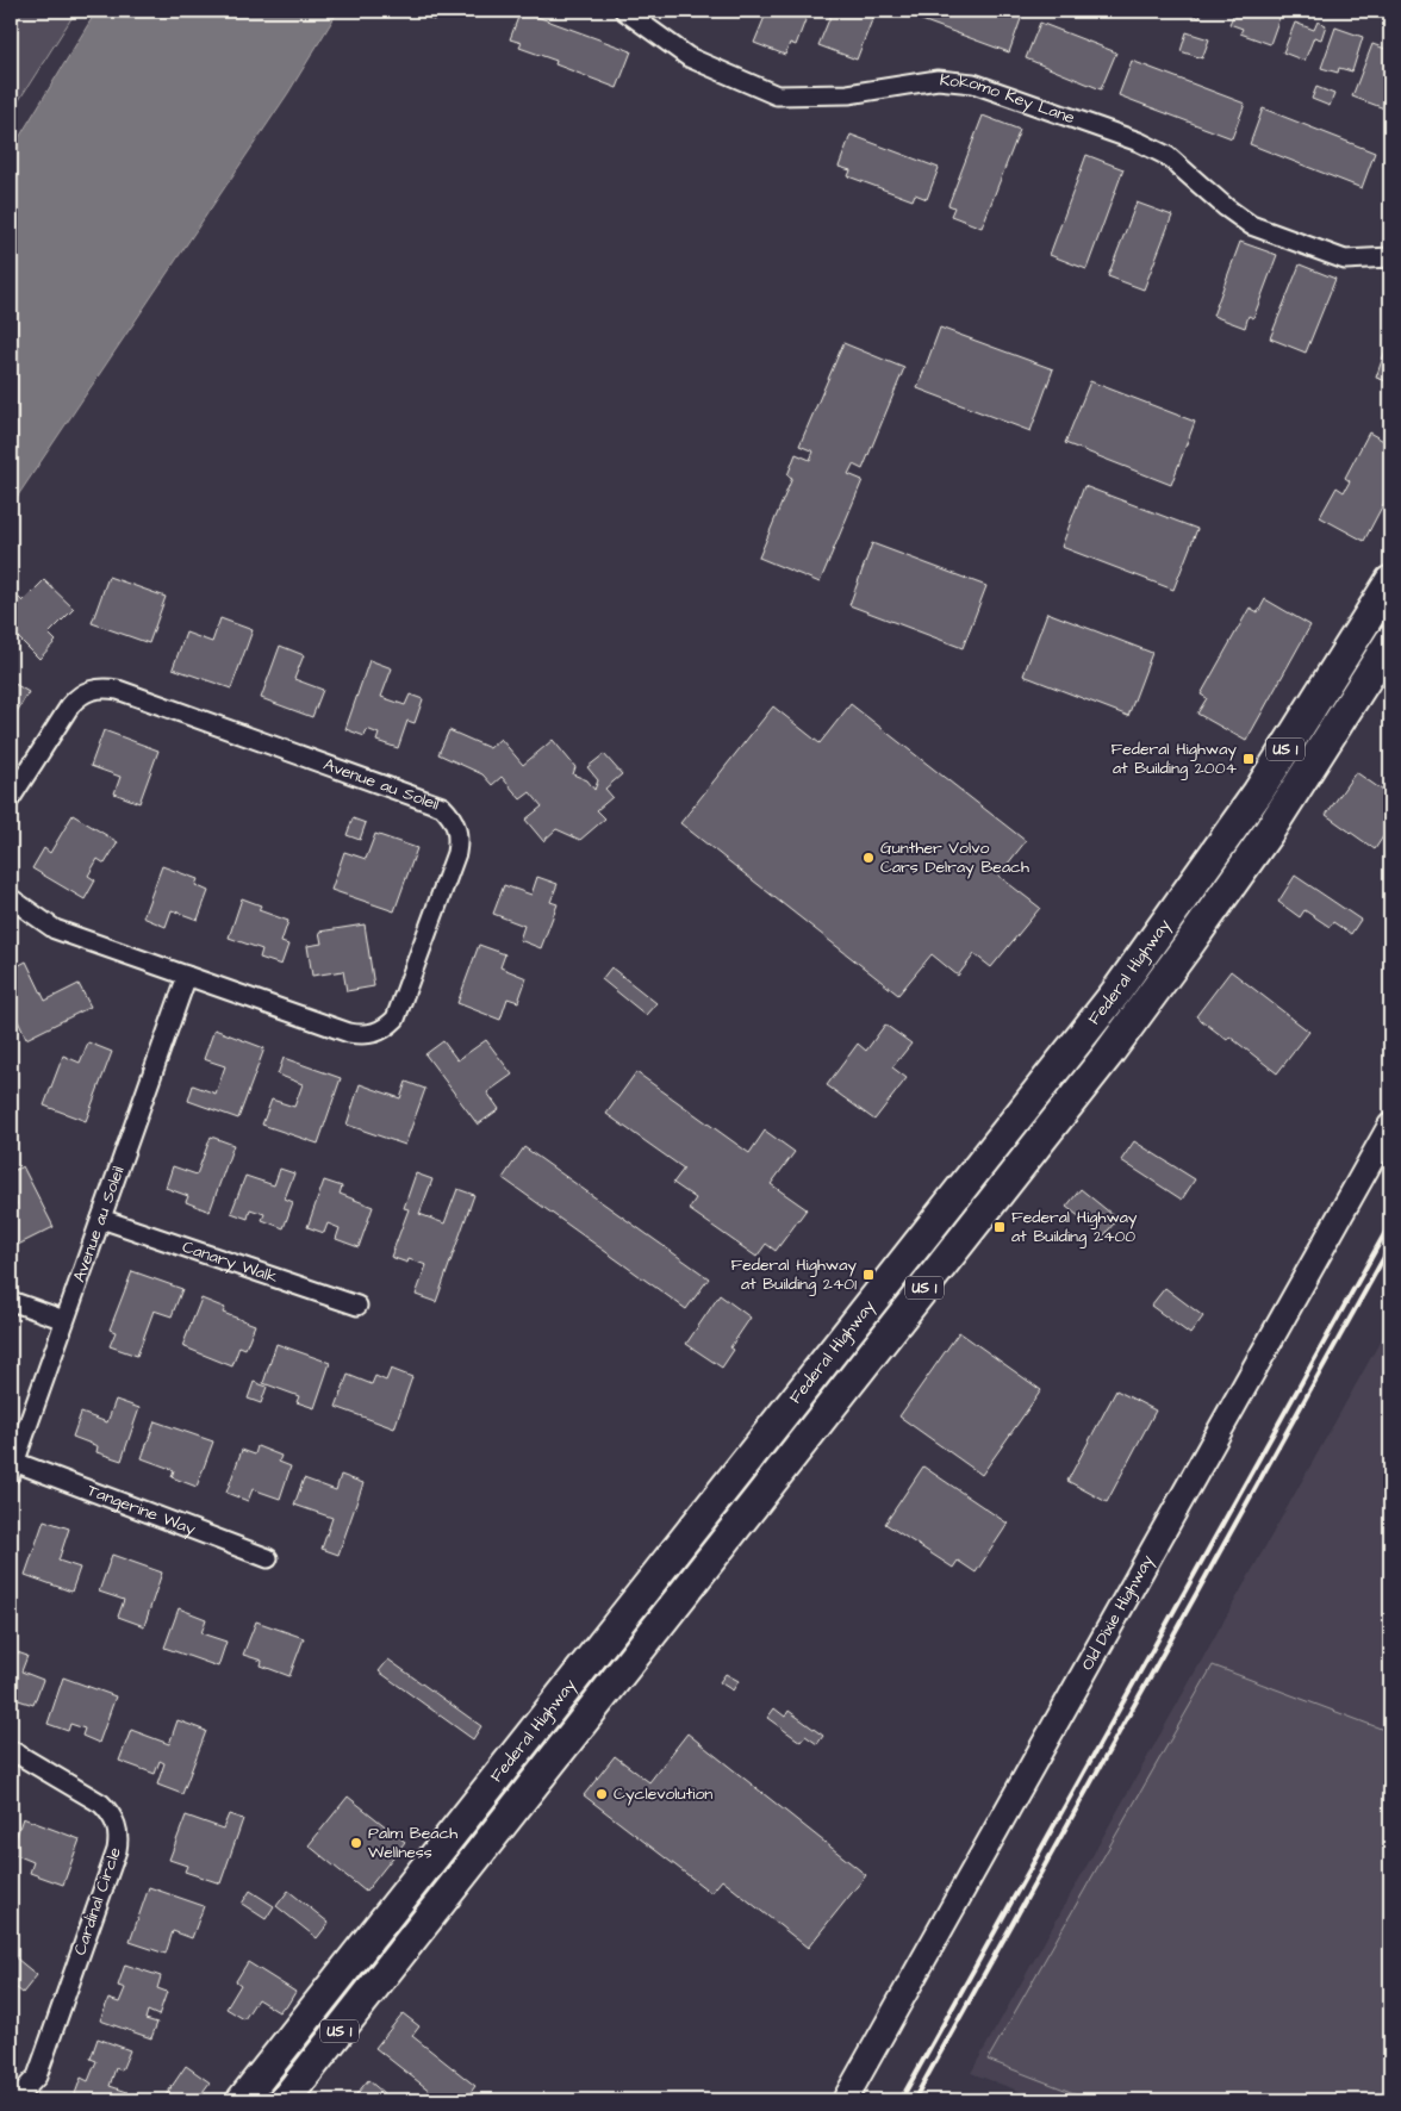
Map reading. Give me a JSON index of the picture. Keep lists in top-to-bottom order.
{
  "streets": {
    "main road": ["US 1", "Federal Highway"],
    "street": [
      "Kokomo Key Lane",
      "Avenue au Soleil",
      "Canary Walk",
      "Tangerine Way",
      "Old Dixie Highway",
      "Cardinal Circle"
    ]
  },
  "crossings": [
    ["Avenue au Soleil", "Canary Walk"],
    ["Avenue au Soleil", "Tangerine Way"]
  ],
  "places": {
    "transit": ["Federal Highway at Building 2004", "Federal Highway at Building 2400", "Federal Highway at Building 2401"],
    "other": ["Gunther Volvo Cars Delray Beach", "Cyclevolution", "Palm Beach Wellness"]
  }
}
